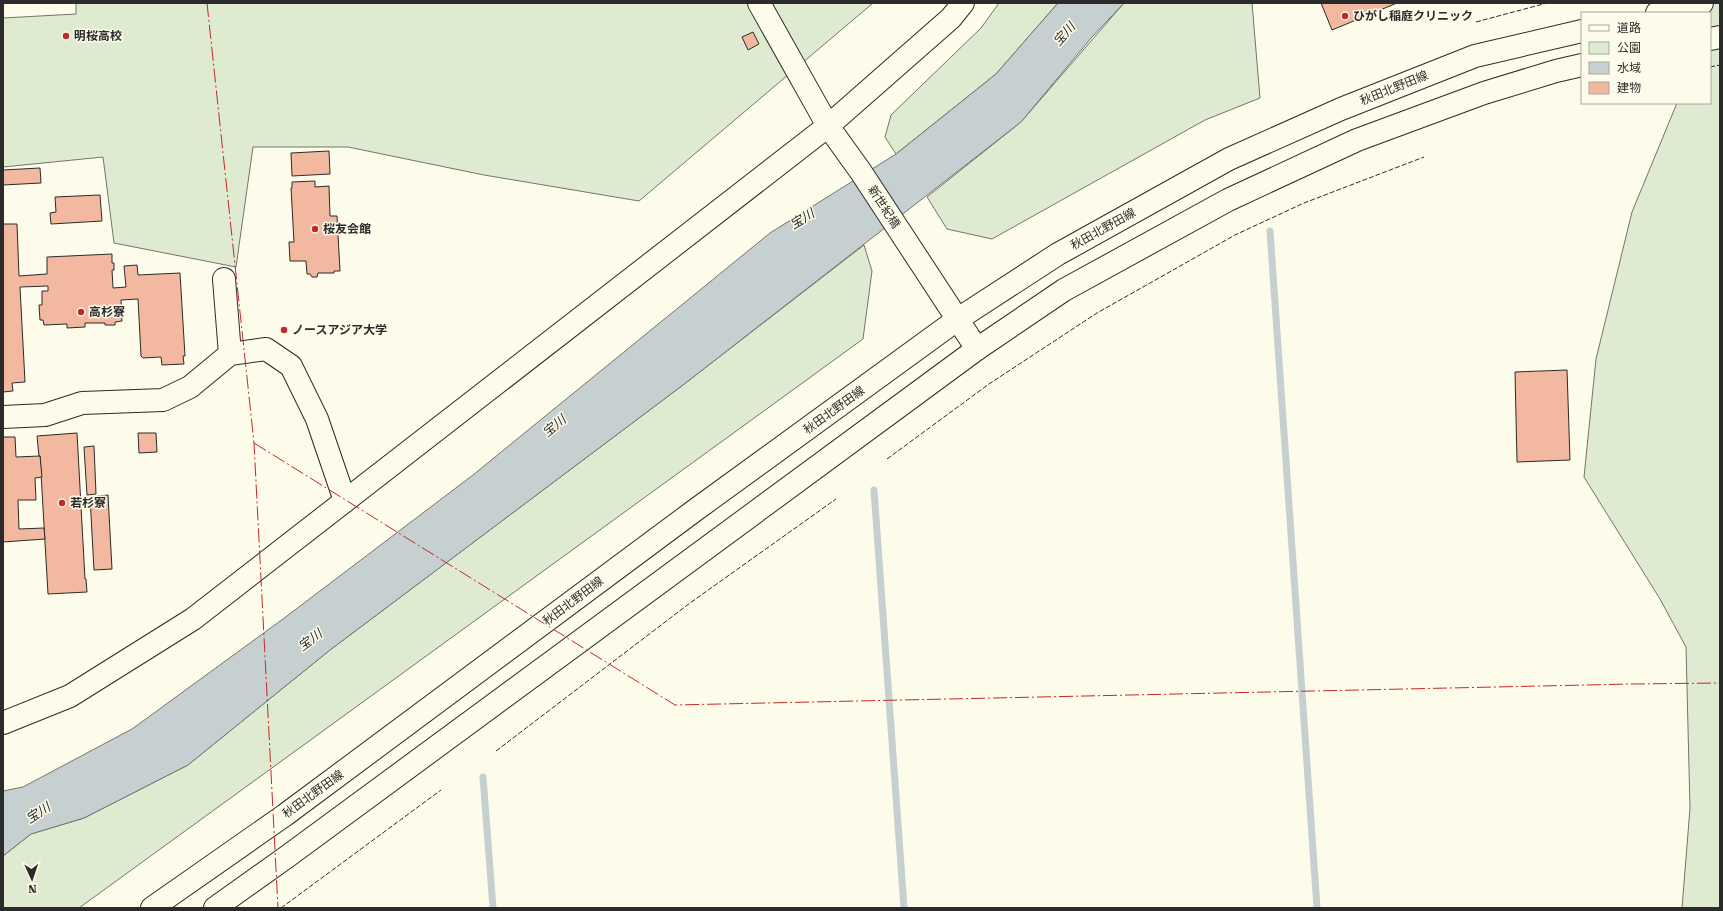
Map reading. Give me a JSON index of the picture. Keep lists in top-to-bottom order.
{
  "streets": {
    "main road": ["秋田北野田線", "新世紀橋"]
  },
  "crossings": [
    ["秋田北野田線", "新世紀橋"]
  ],
  "water": ["宝川"],
  "places": [
    "ひがし稲庭クリニック",
    "明桜高校",
    "桜友会館",
    "高杉寮",
    "ノースアジア大学",
    "若杉寮"
  ],
  "legend": [
    "道路",
    "公園",
    "水域",
    "建物"
  ],
  "north": "bottom"
}
